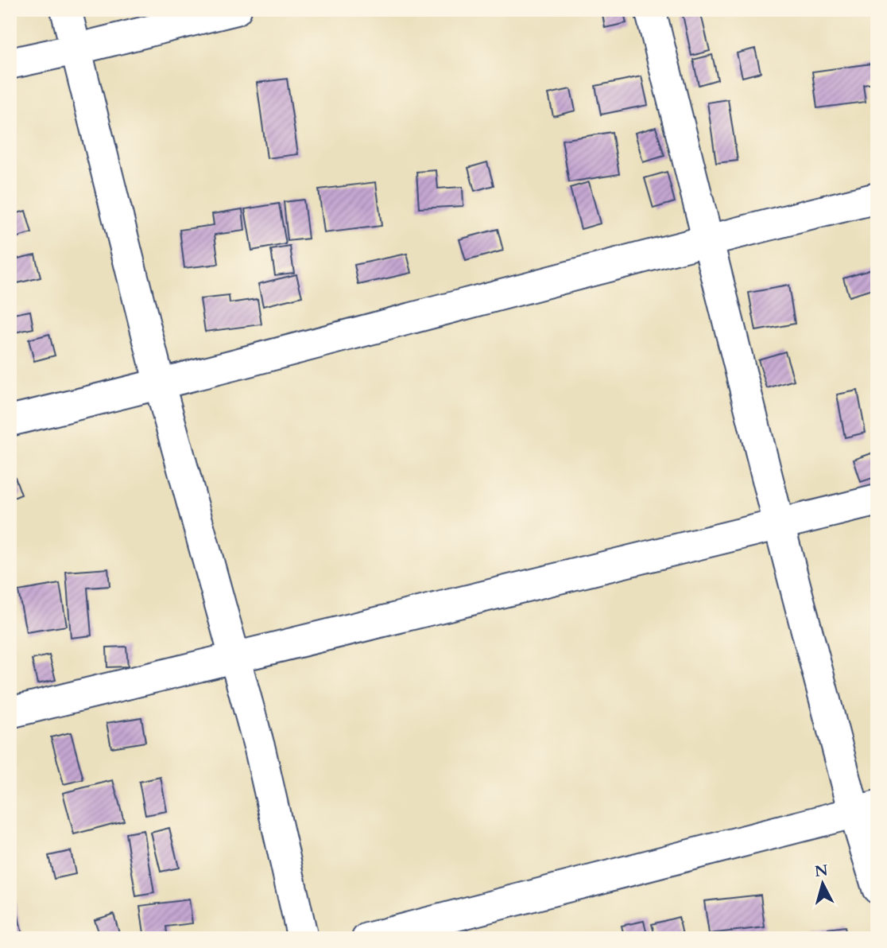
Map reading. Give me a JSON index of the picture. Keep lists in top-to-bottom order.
{
  "north": "top"
}
